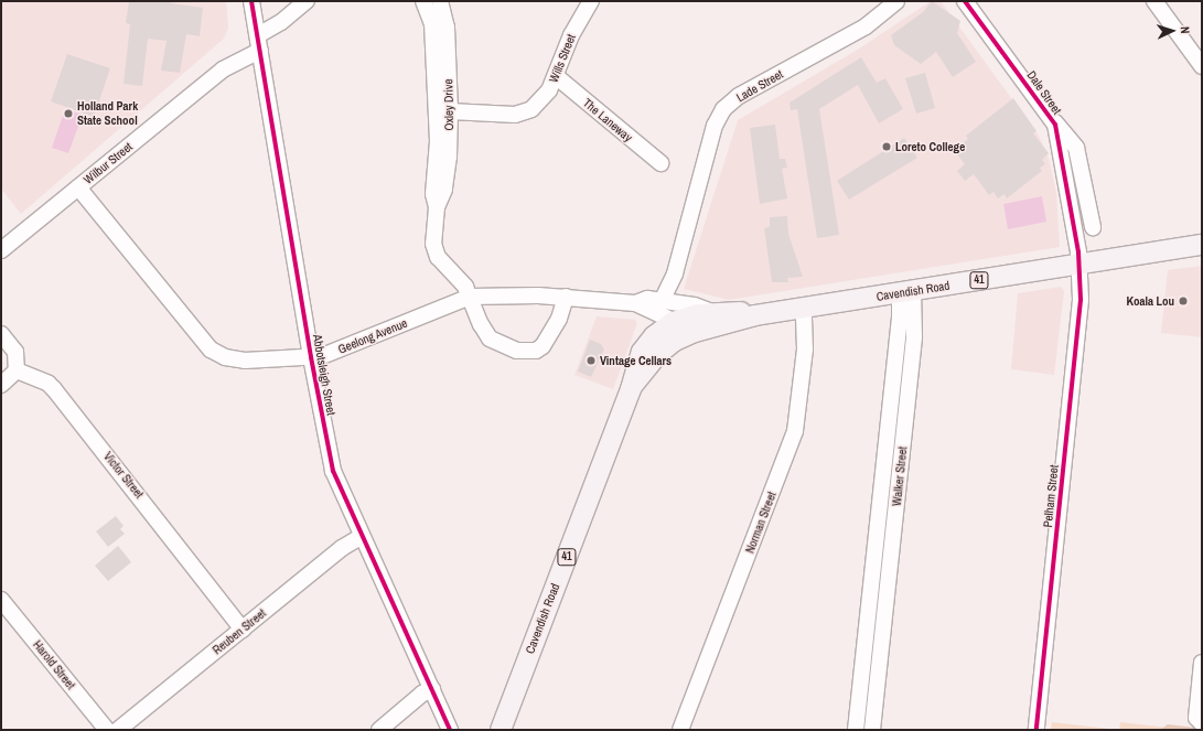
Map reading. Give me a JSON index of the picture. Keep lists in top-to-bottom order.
{
  "streets": {
    "main road": ["41", "Cavendish Road"],
    "street": [
      "Wills Street",
      "Lade Street",
      "Dale Street",
      "Oxley Drive",
      "The Laneway",
      "Wilbur Street",
      "Geelong Avenue",
      "Abbotsleigh Street",
      "Victor Street",
      "Walker Street",
      "Pelham Street",
      "Norman Street",
      "Reuben Street",
      "Harold Street"
    ]
  },
  "crossings": [
    ["Wills Street", "Oxley Drive"],
    ["Wills Street", "The Laneway"],
    ["Lade Street", "Cavendish Road"],
    ["Lade Street", "Geelong Avenue"],
    ["Dale Street", "Cavendish Road"],
    ["Dale Street", "Pelham Street"],
    ["Oxley Drive", "Geelong Avenue"],
    ["Wilbur Street", "Geelong Avenue"],
    ["Wilbur Street", "Abbotsleigh Street"],
    ["Cavendish Road", "Geelong Avenue"],
    ["Cavendish Road", "Walker Street"],
    ["Cavendish Road", "Pelham Street"],
    ["Cavendish Road", "Norman Street"],
    ["Geelong Avenue", "Abbotsleigh Street"],
    ["Abbotsleigh Street", "Reuben Street"],
    ["Victor Street", "Reuben Street"]
  ],
  "places": [
    "Holland Park State School",
    "Loreto College",
    "Koala Lou",
    "Vintage Cellars"
  ],
  "north": "right"
}
